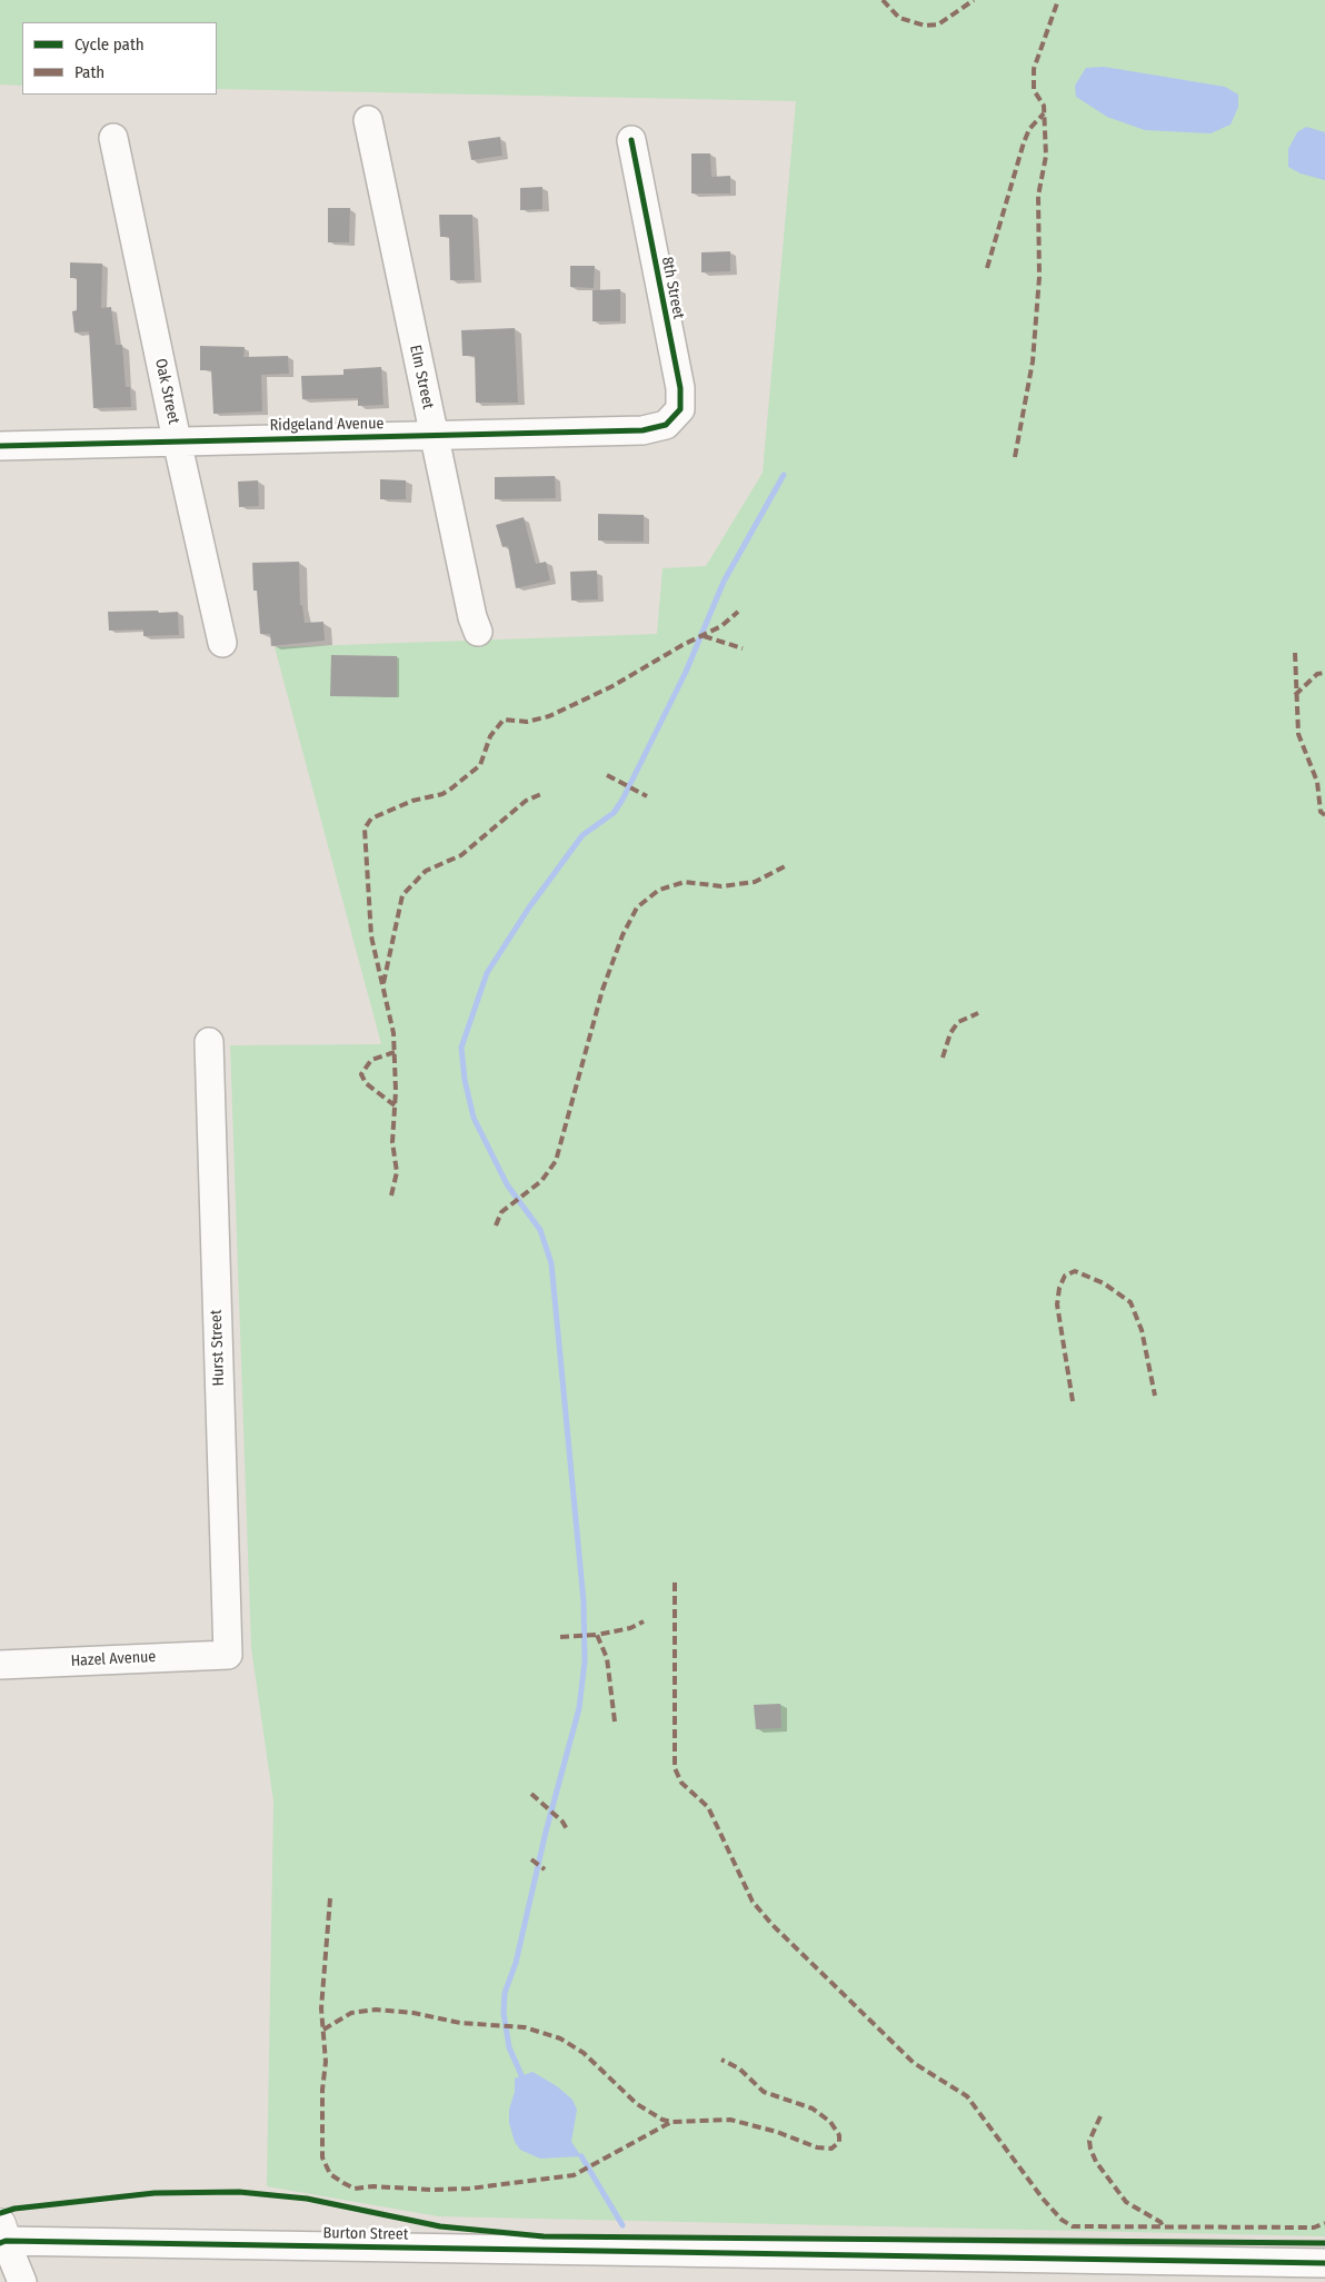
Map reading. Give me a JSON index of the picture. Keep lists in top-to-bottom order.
{
  "streets": {
    "street": [
      "8th Street",
      "Elm Street",
      "Oak Street",
      "Ridgeland Avenue",
      "Hurst Street",
      "Hazel Avenue",
      "Burton Street"
    ]
  },
  "crossings": [
    ["8th Street", "Ridgeland Avenue"],
    ["Elm Street", "Ridgeland Avenue"],
    ["Oak Street", "Ridgeland Avenue"],
    ["Hurst Street", "Hazel Avenue"]
  ],
  "legend": ["Cycle path", "Path"]
}
